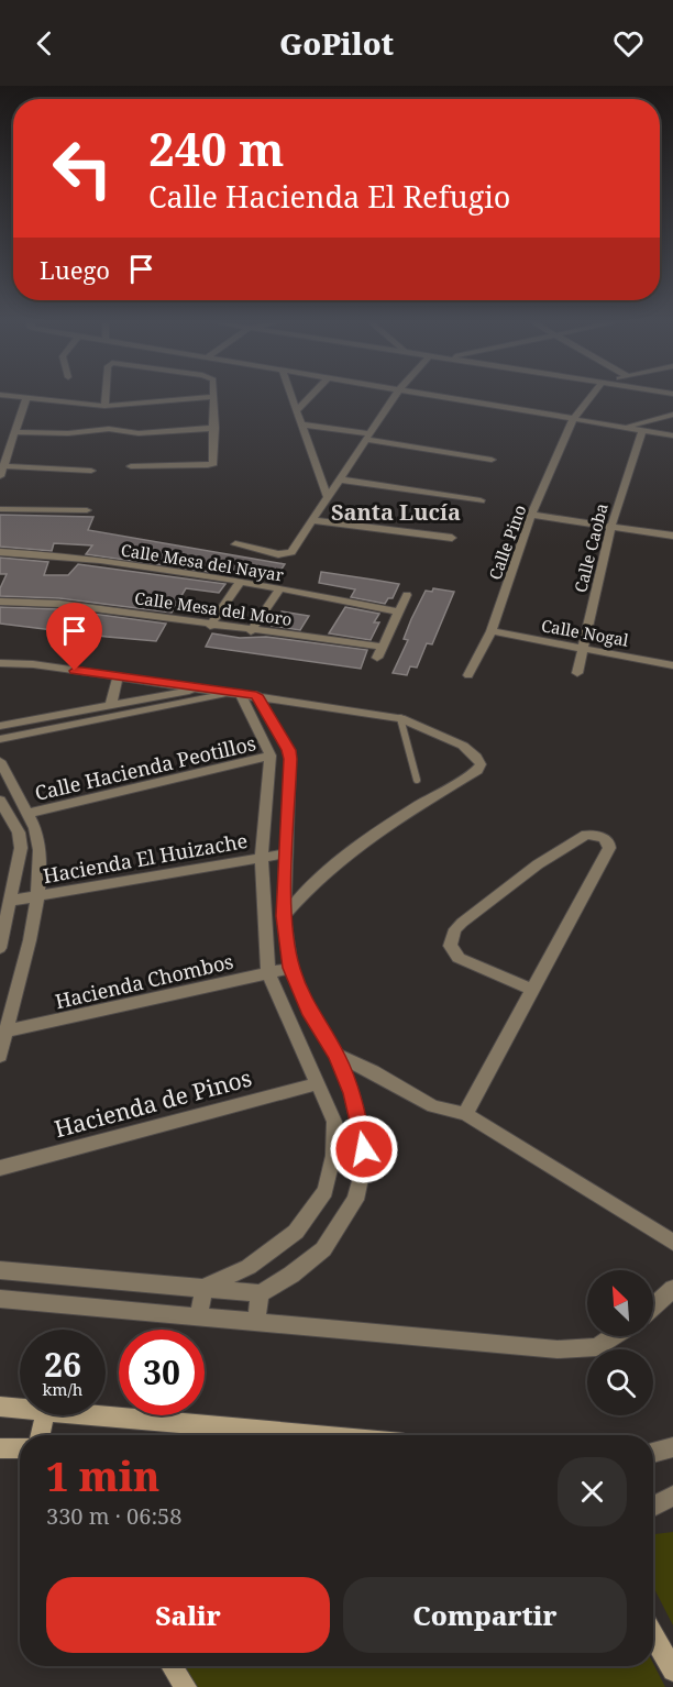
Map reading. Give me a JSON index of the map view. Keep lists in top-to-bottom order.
{
  "streets": {
    "street": [
      "Calle Pino",
      "Calle Caoba",
      "Calle Mesa del Nayar",
      "Calle Mesa del Moro",
      "Calle Nogal",
      "Calle Hacienda Peotillos",
      "Hacienda El Huizache",
      "Hacienda Chombos",
      "Hacienda de Pinos"
    ]
  },
  "crossings": [
    ["Calle Pino", "Calle Nogal"],
    ["Calle Caoba", "Calle Nogal"],
    ["Calle Mesa del Nayar", "Calle Mesa del Moro"]
  ],
  "districts": ["Santa Lucía"],
  "north": "top left",
  "page": {
    "header": "GoPilot",
    "turn": ["240 m", "Calle Hacienda El Refugio"],
    "then": "Luego",
    "speed": "26 km/h",
    "limit": "30",
    "heading": ["1 min", "330 m · 06:58"],
    "buttons": ["Salir", "Compartir"]
  }
}
